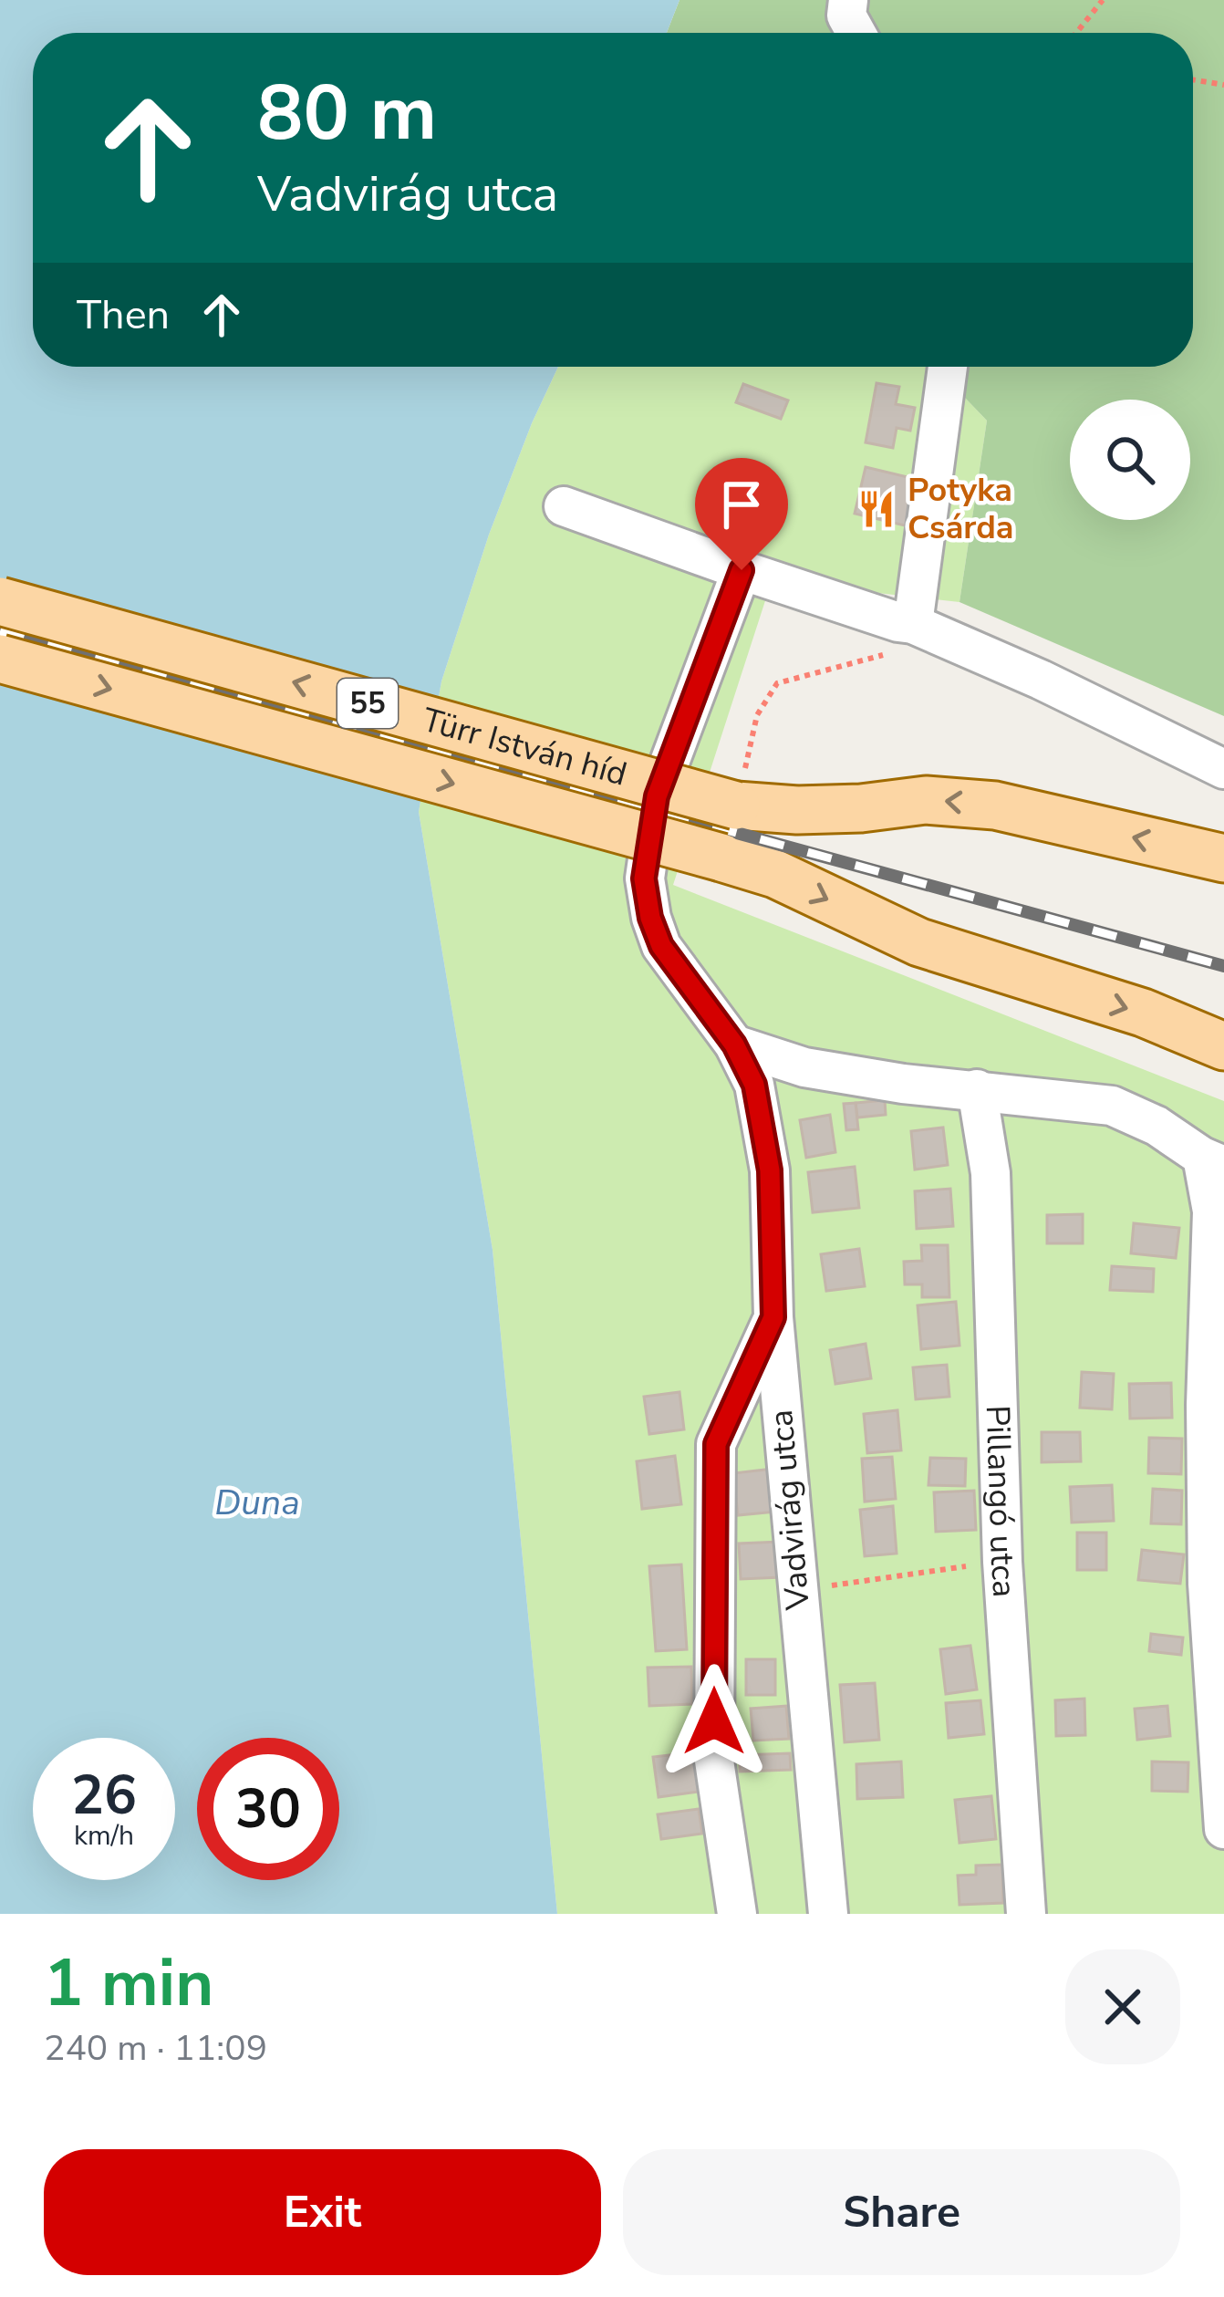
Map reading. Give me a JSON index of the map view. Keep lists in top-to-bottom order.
{
  "streets": {
    "main road": ["55", "Türr István híd"],
    "street": ["Pillangó utca", "Vadvirág utca"]
  },
  "water": ["Duna"],
  "places": {
    "restaurant": ["Potyka Csárda"]
  },
  "page": {
    "turn": ["80 m", "Vadvirág utca"],
    "then": "Then",
    "speed": "26 km/h",
    "limit": "30",
    "heading": ["1 min", "240 m · 11:09"],
    "buttons": ["Exit", "Share"]
  }
}
